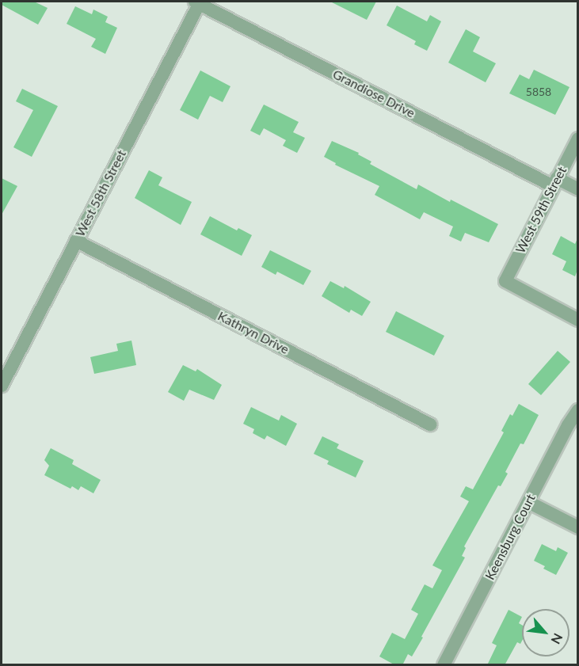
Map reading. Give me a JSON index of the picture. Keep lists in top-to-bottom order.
{
  "streets": {
    "street": [
      "Grandiose Drive",
      "West 58th Street",
      "West 59th Street",
      "Kathryn Drive",
      "Keensburg Court"
    ]
  },
  "crossings": [
    ["Grandiose Drive", "West 58th Street"],
    ["Grandiose Drive", "West 59th Street"],
    ["West 58th Street", "Kathryn Drive"]
  ],
  "house_numbers": ["5858"],
  "north": "bottom right"
}
